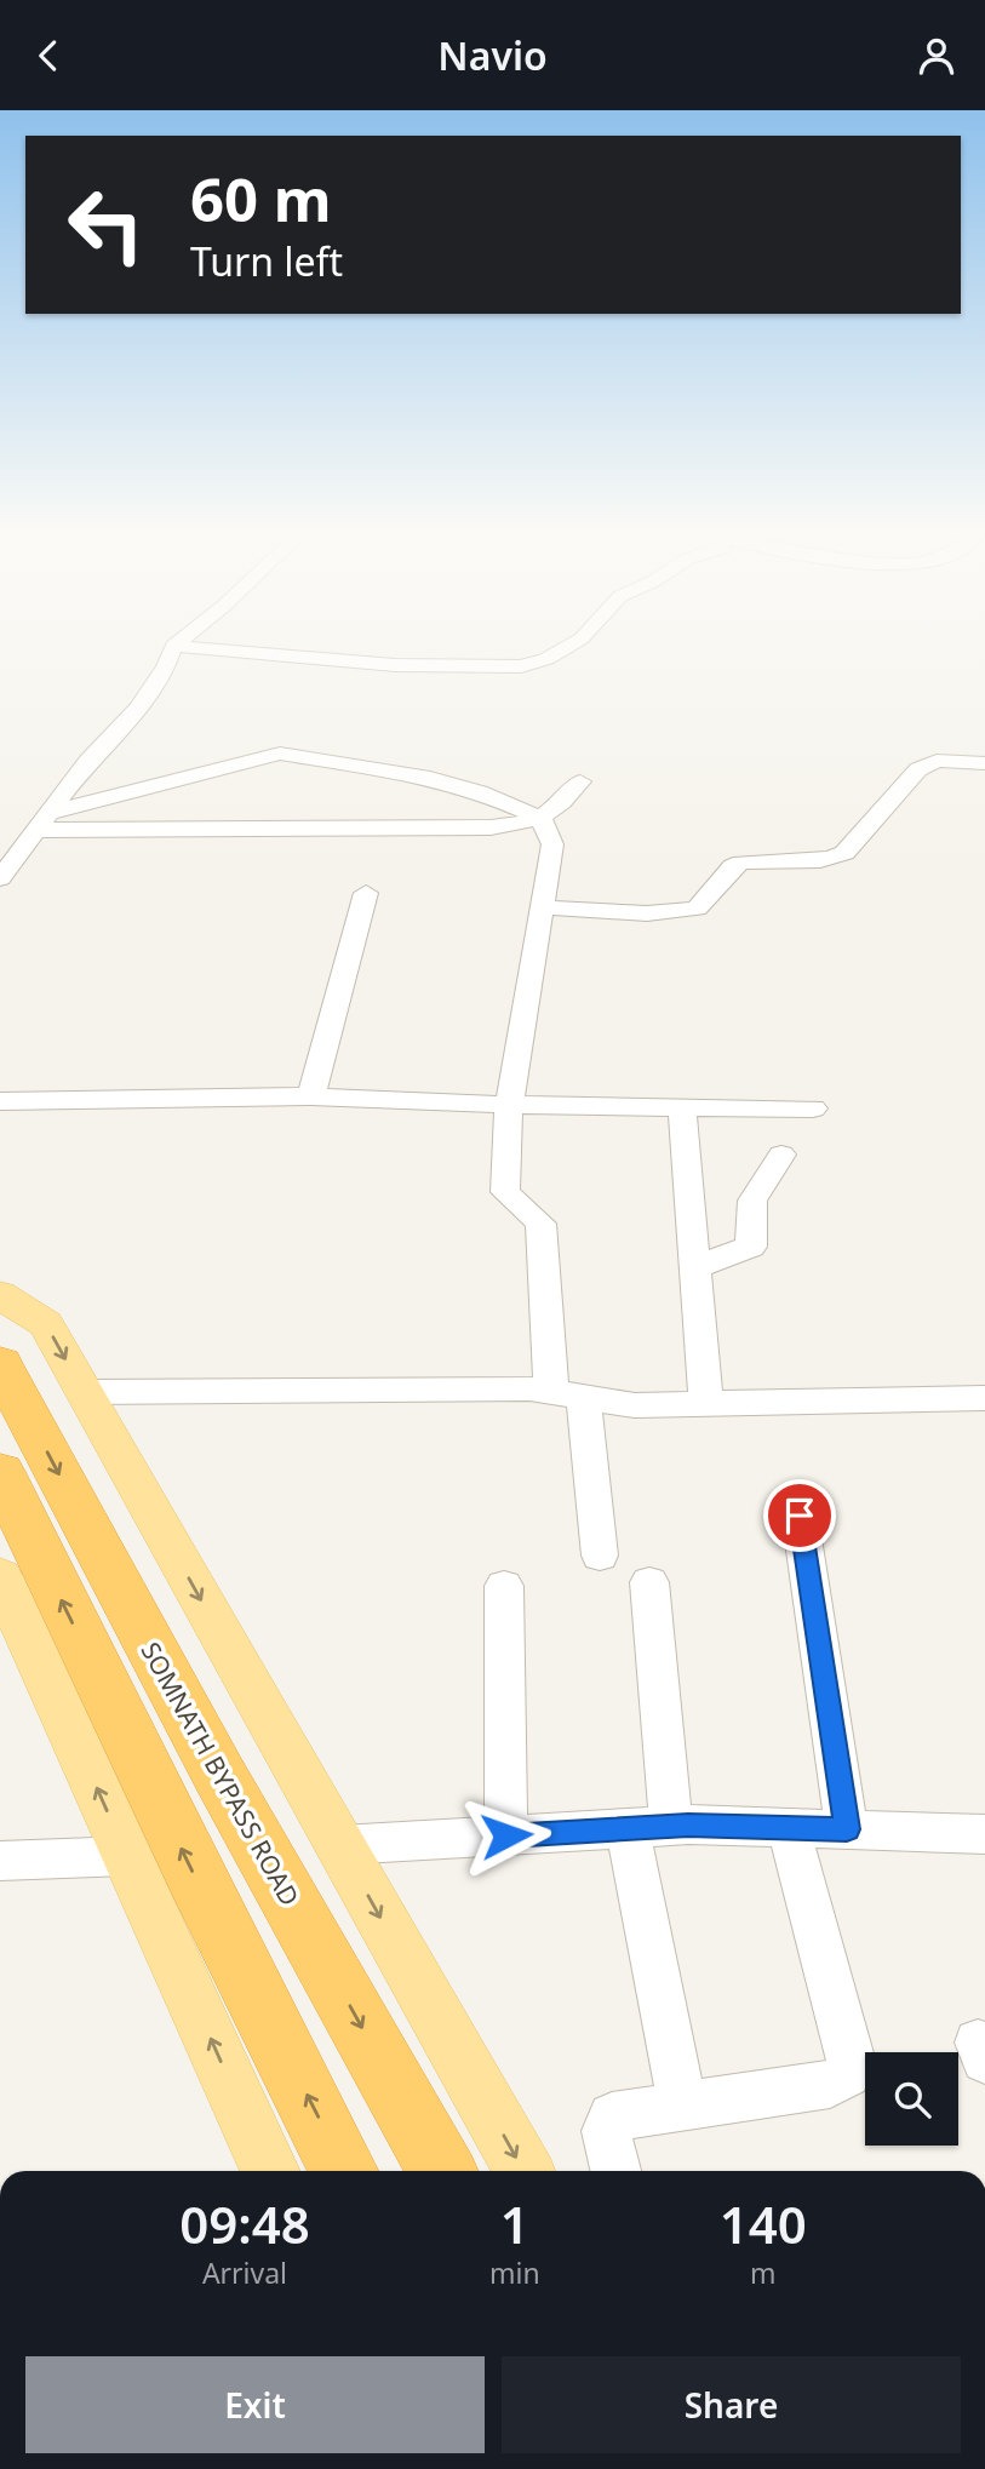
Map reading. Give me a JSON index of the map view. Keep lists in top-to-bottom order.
{
  "streets": {
    "highway": ["SOMNATH BYPASS ROAD"]
  },
  "page": {
    "header": "Navio",
    "turn": ["60 m", "Turn left"],
    "eta": [
      "09:48",
      "Arrival",
      "1",
      "min",
      "140",
      "m"
    ],
    "buttons": ["Exit", "Share"]
  }
}
